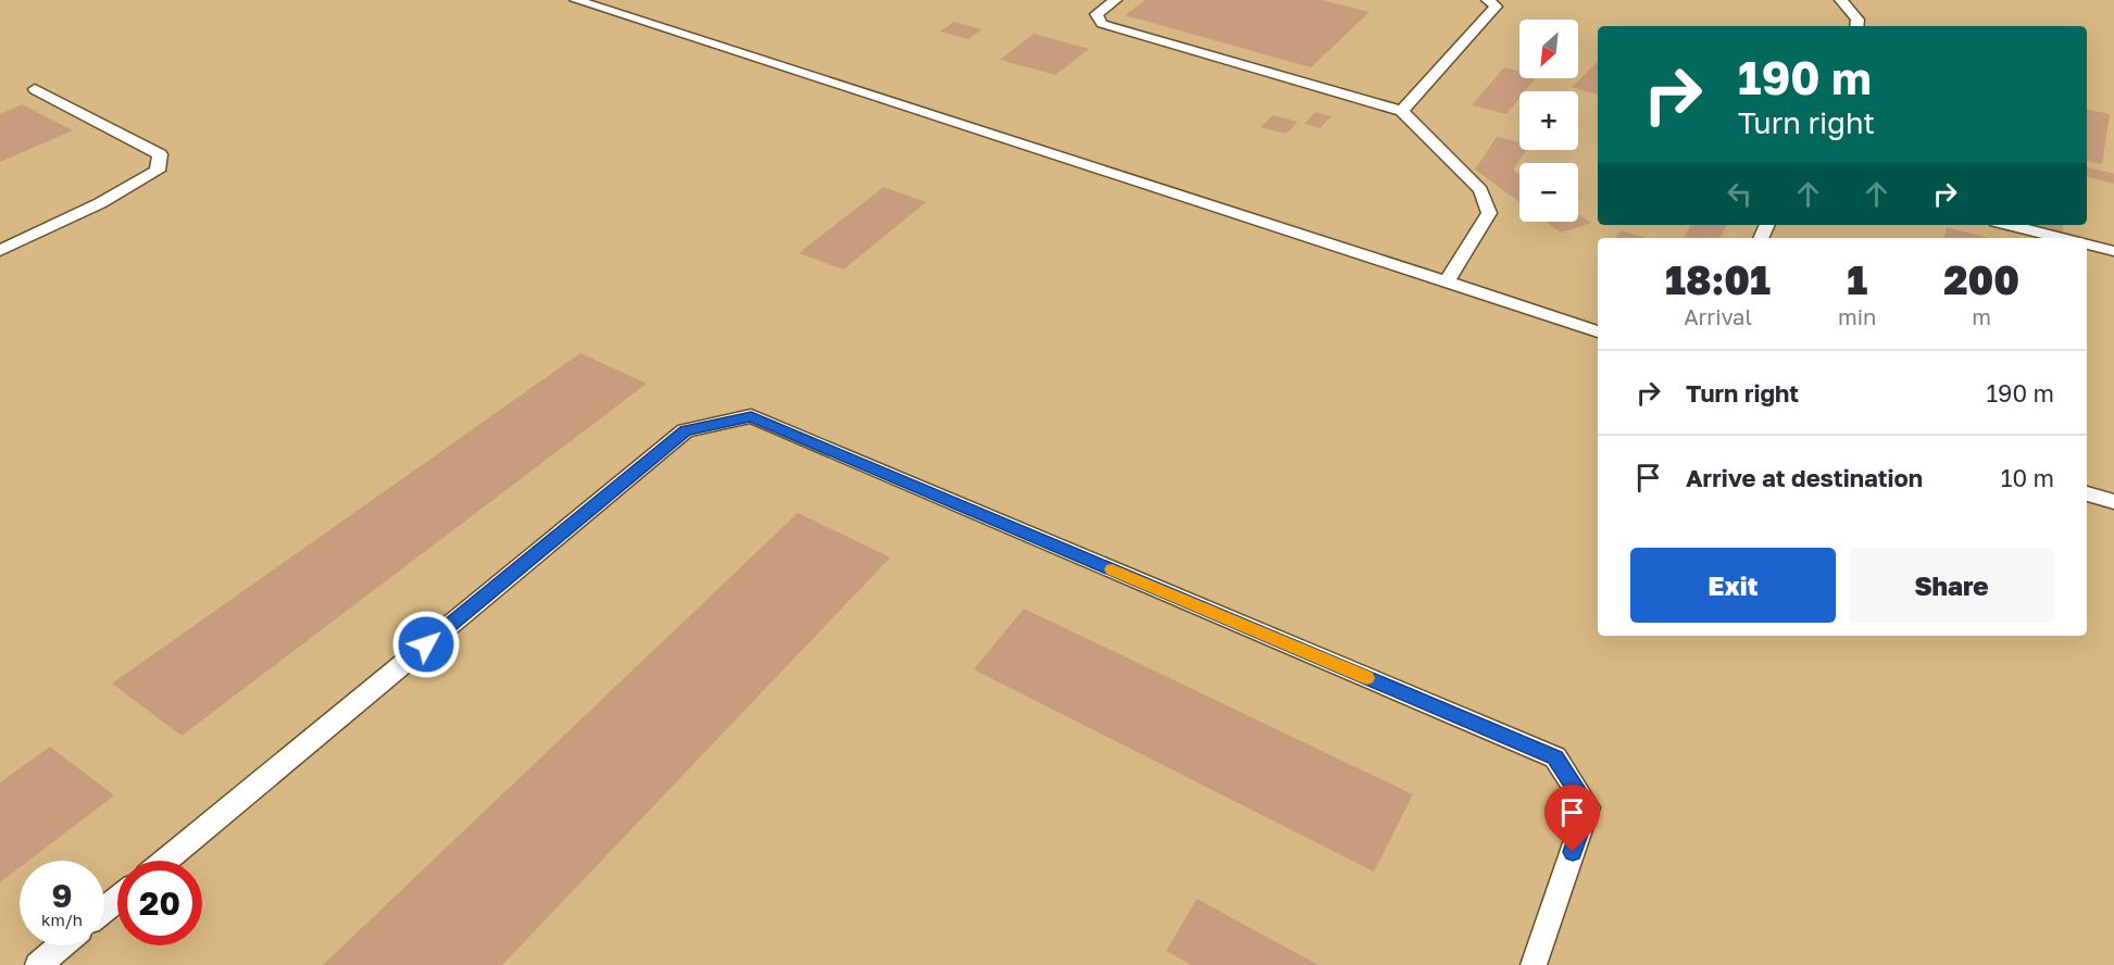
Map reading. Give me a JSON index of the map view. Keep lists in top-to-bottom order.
{
  "north": "bottom left",
  "page": {
    "map_buttons": ["+", "−"],
    "turn": ["190 m", "Turn right"],
    "eta": [
      "18:01",
      "Arrival",
      "1",
      "min",
      "200",
      "m"
    ],
    "list": [
      {
        "name": "Turn right",
        "value": "190 m"
      },
      {
        "name": "Arrive at destination",
        "value": "10 m"
      }
    ],
    "buttons": ["Exit", "Share"],
    "speed": "9 km/h",
    "limit": "20"
  }
}
